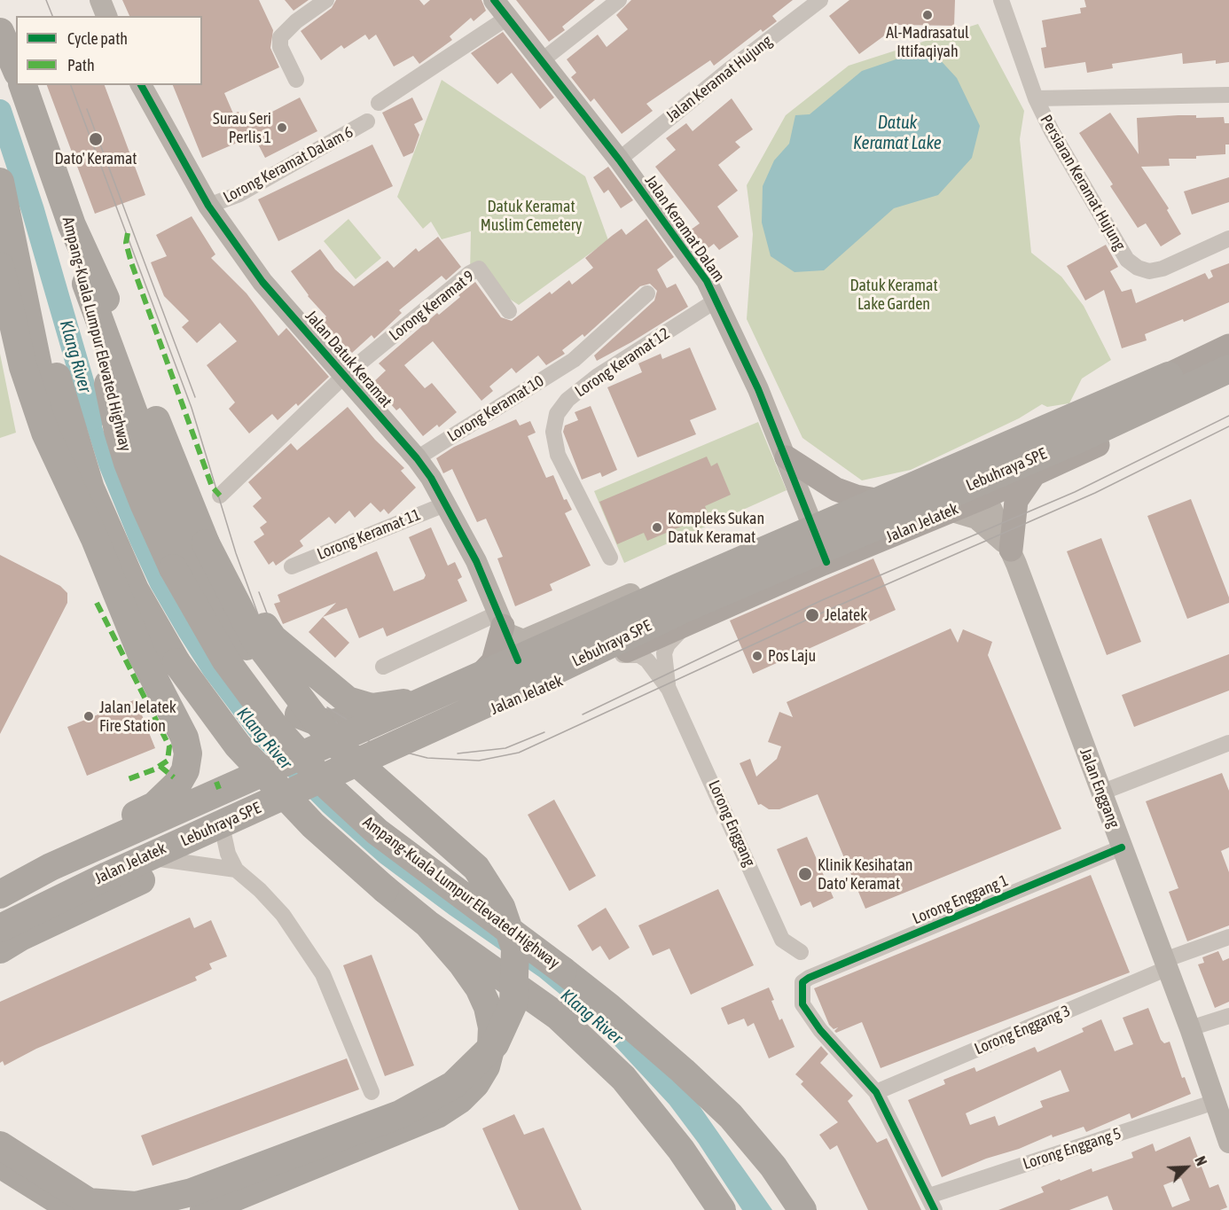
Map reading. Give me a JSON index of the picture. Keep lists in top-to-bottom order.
{
  "streets": {
    "highway": ["Ampang-Kuala Lumpur Elevated Highway", "Lebuhraya SPE"],
    "main road": ["Jalan Jelatek"],
    "street": [
      "Jalan Keramat Hujung",
      "Lorong Keramat Dalam 6",
      "Persiaran Keramat Hujung",
      "Jalan Keramat Dalam",
      "Lorong Keramat 9",
      "Jalan Datuk Keramat",
      "Lorong Keramat 12",
      "Lorong Keramat 10",
      "Lorong Keramat 11",
      "Jalan Enggang",
      "Lorong Enggang",
      "Lorong Enggang 1",
      "Lorong Enggang 3",
      "Lorong Enggang 5"
    ]
  },
  "crossings": [
    ["Jalan Keramat Hujung", "Jalan Keramat Dalam"],
    ["Lorong Keramat Dalam 6", "Jalan Datuk Keramat"],
    ["Jalan Keramat Dalam", "Lorong Keramat 12"],
    ["Jalan Keramat Dalam", "Jalan Jelatek"],
    ["Lorong Keramat 9", "Jalan Datuk Keramat"],
    ["Jalan Datuk Keramat", "Lorong Keramat 10"],
    ["Jalan Datuk Keramat", "Jalan Jelatek"],
    ["Jalan Datuk Keramat", "Lorong Keramat 11"],
    ["Lebuhraya SPE", "Jalan Jelatek"],
    ["Jalan Jelatek", "Jalan Enggang"],
    ["Jalan Jelatek", "Lorong Enggang"],
    ["Jalan Enggang", "Lorong Enggang 1"],
    ["Jalan Enggang", "Lorong Enggang 3"],
    ["Jalan Enggang", "Lorong Enggang 5"],
    ["Lorong Enggang 1", "Lorong Enggang 3"]
  ],
  "water": ["Datuk Keramat Lake", "Klang River"],
  "parks": ["Datuk Keramat Muslim Cemetery", "Datuk Keramat Lake Garden"],
  "places": [
    "Al-Madrasatul Ittifaqiyah",
    "Surau Seri Perlis 1",
    "Dato' Keramat",
    "Kompleks Sukan Datuk Keramat",
    "Jelatek",
    "Pos Laju",
    "Jalan Jelatek Fire Station",
    "Klinik Kesihatan Dato' Keramat"
  ],
  "legend": ["Cycle path", "Path"],
  "north": "top right"
}
